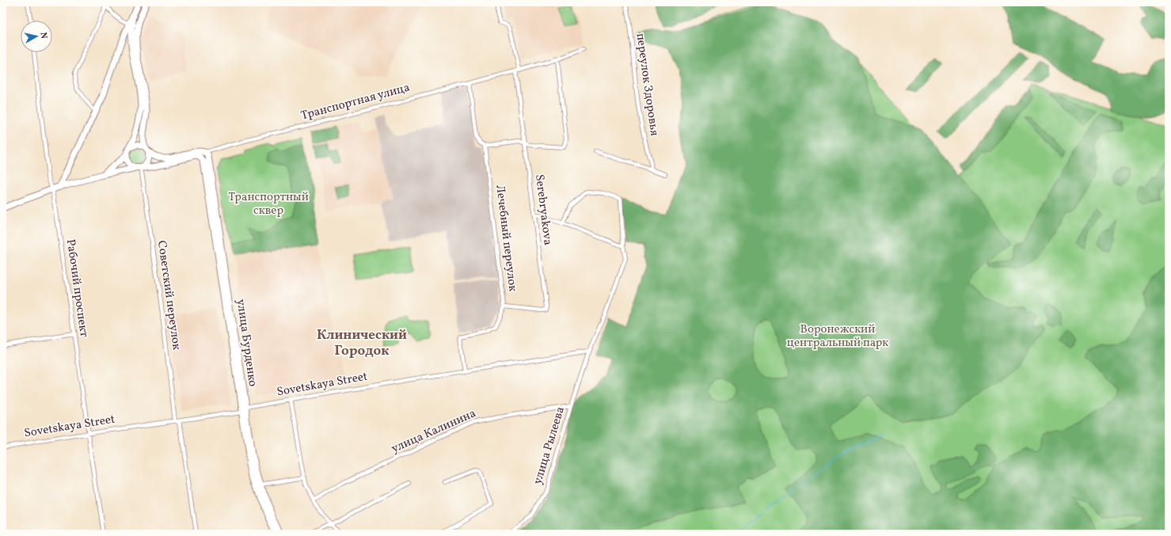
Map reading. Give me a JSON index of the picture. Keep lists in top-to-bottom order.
{
  "streets": {
    "main road": ["улица Бурденко"],
    "street": [
      "переулок Здоровья",
      "Транспортная улица",
      "Serebryakova",
      "Лечебный переулок",
      "Рабочий проспект",
      "Советский переулок",
      "Sovetskaya Street",
      "улица Калинина",
      "улица Рылеева"
    ]
  },
  "crossings": [
    ["Транспортная улица", "Serebryakova"],
    ["Транспортная улица", "улица Бурденко"],
    ["Serebryakova", "Лечебный переулок"],
    ["Лечебный переулок", "Sovetskaya Street"],
    ["Рабочий проспект", "Sovetskaya Street"],
    ["Советский переулок", "Sovetskaya Street"],
    ["улица Бурденко", "Sovetskaya Street"],
    ["Sovetskaya Street", "улица Рылеева"],
    ["улица Калинина", "улица Рылеева"]
  ],
  "districts": ["Клинический Городок"],
  "parks": ["Транспортный сквер", "Воронежский центральный парк"],
  "north": "right"
}
